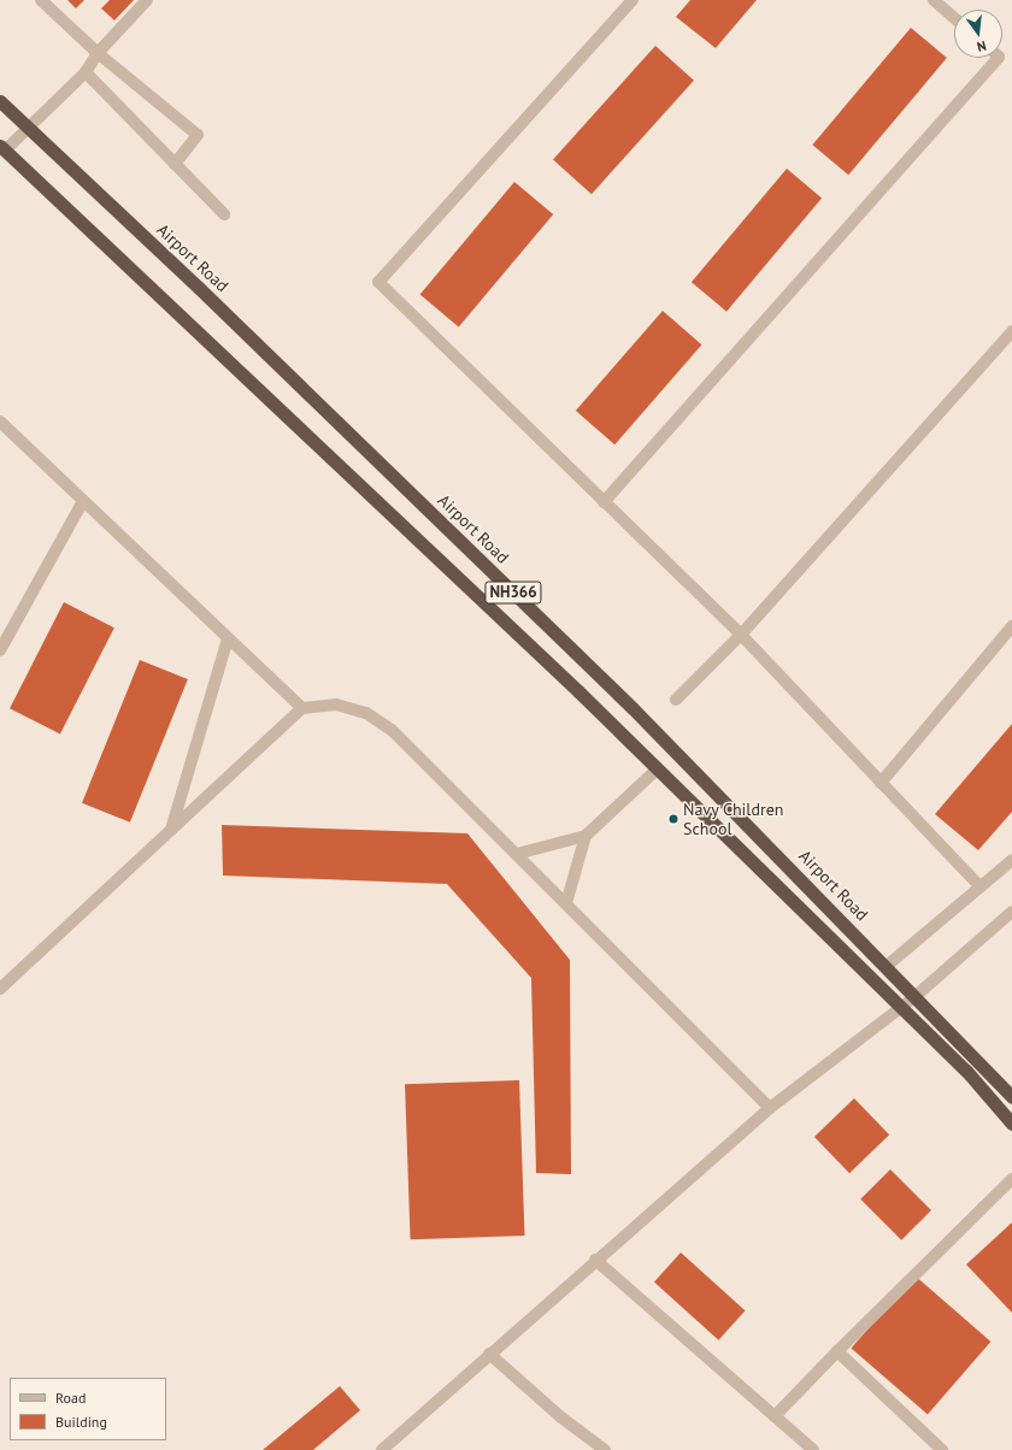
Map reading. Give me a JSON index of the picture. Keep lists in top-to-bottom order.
{
  "streets": {
    "highway": ["Airport Road", "NH366"]
  },
  "places": ["Navy Children School"],
  "legend": ["Road", "Building"],
  "north": "bottom"
}
